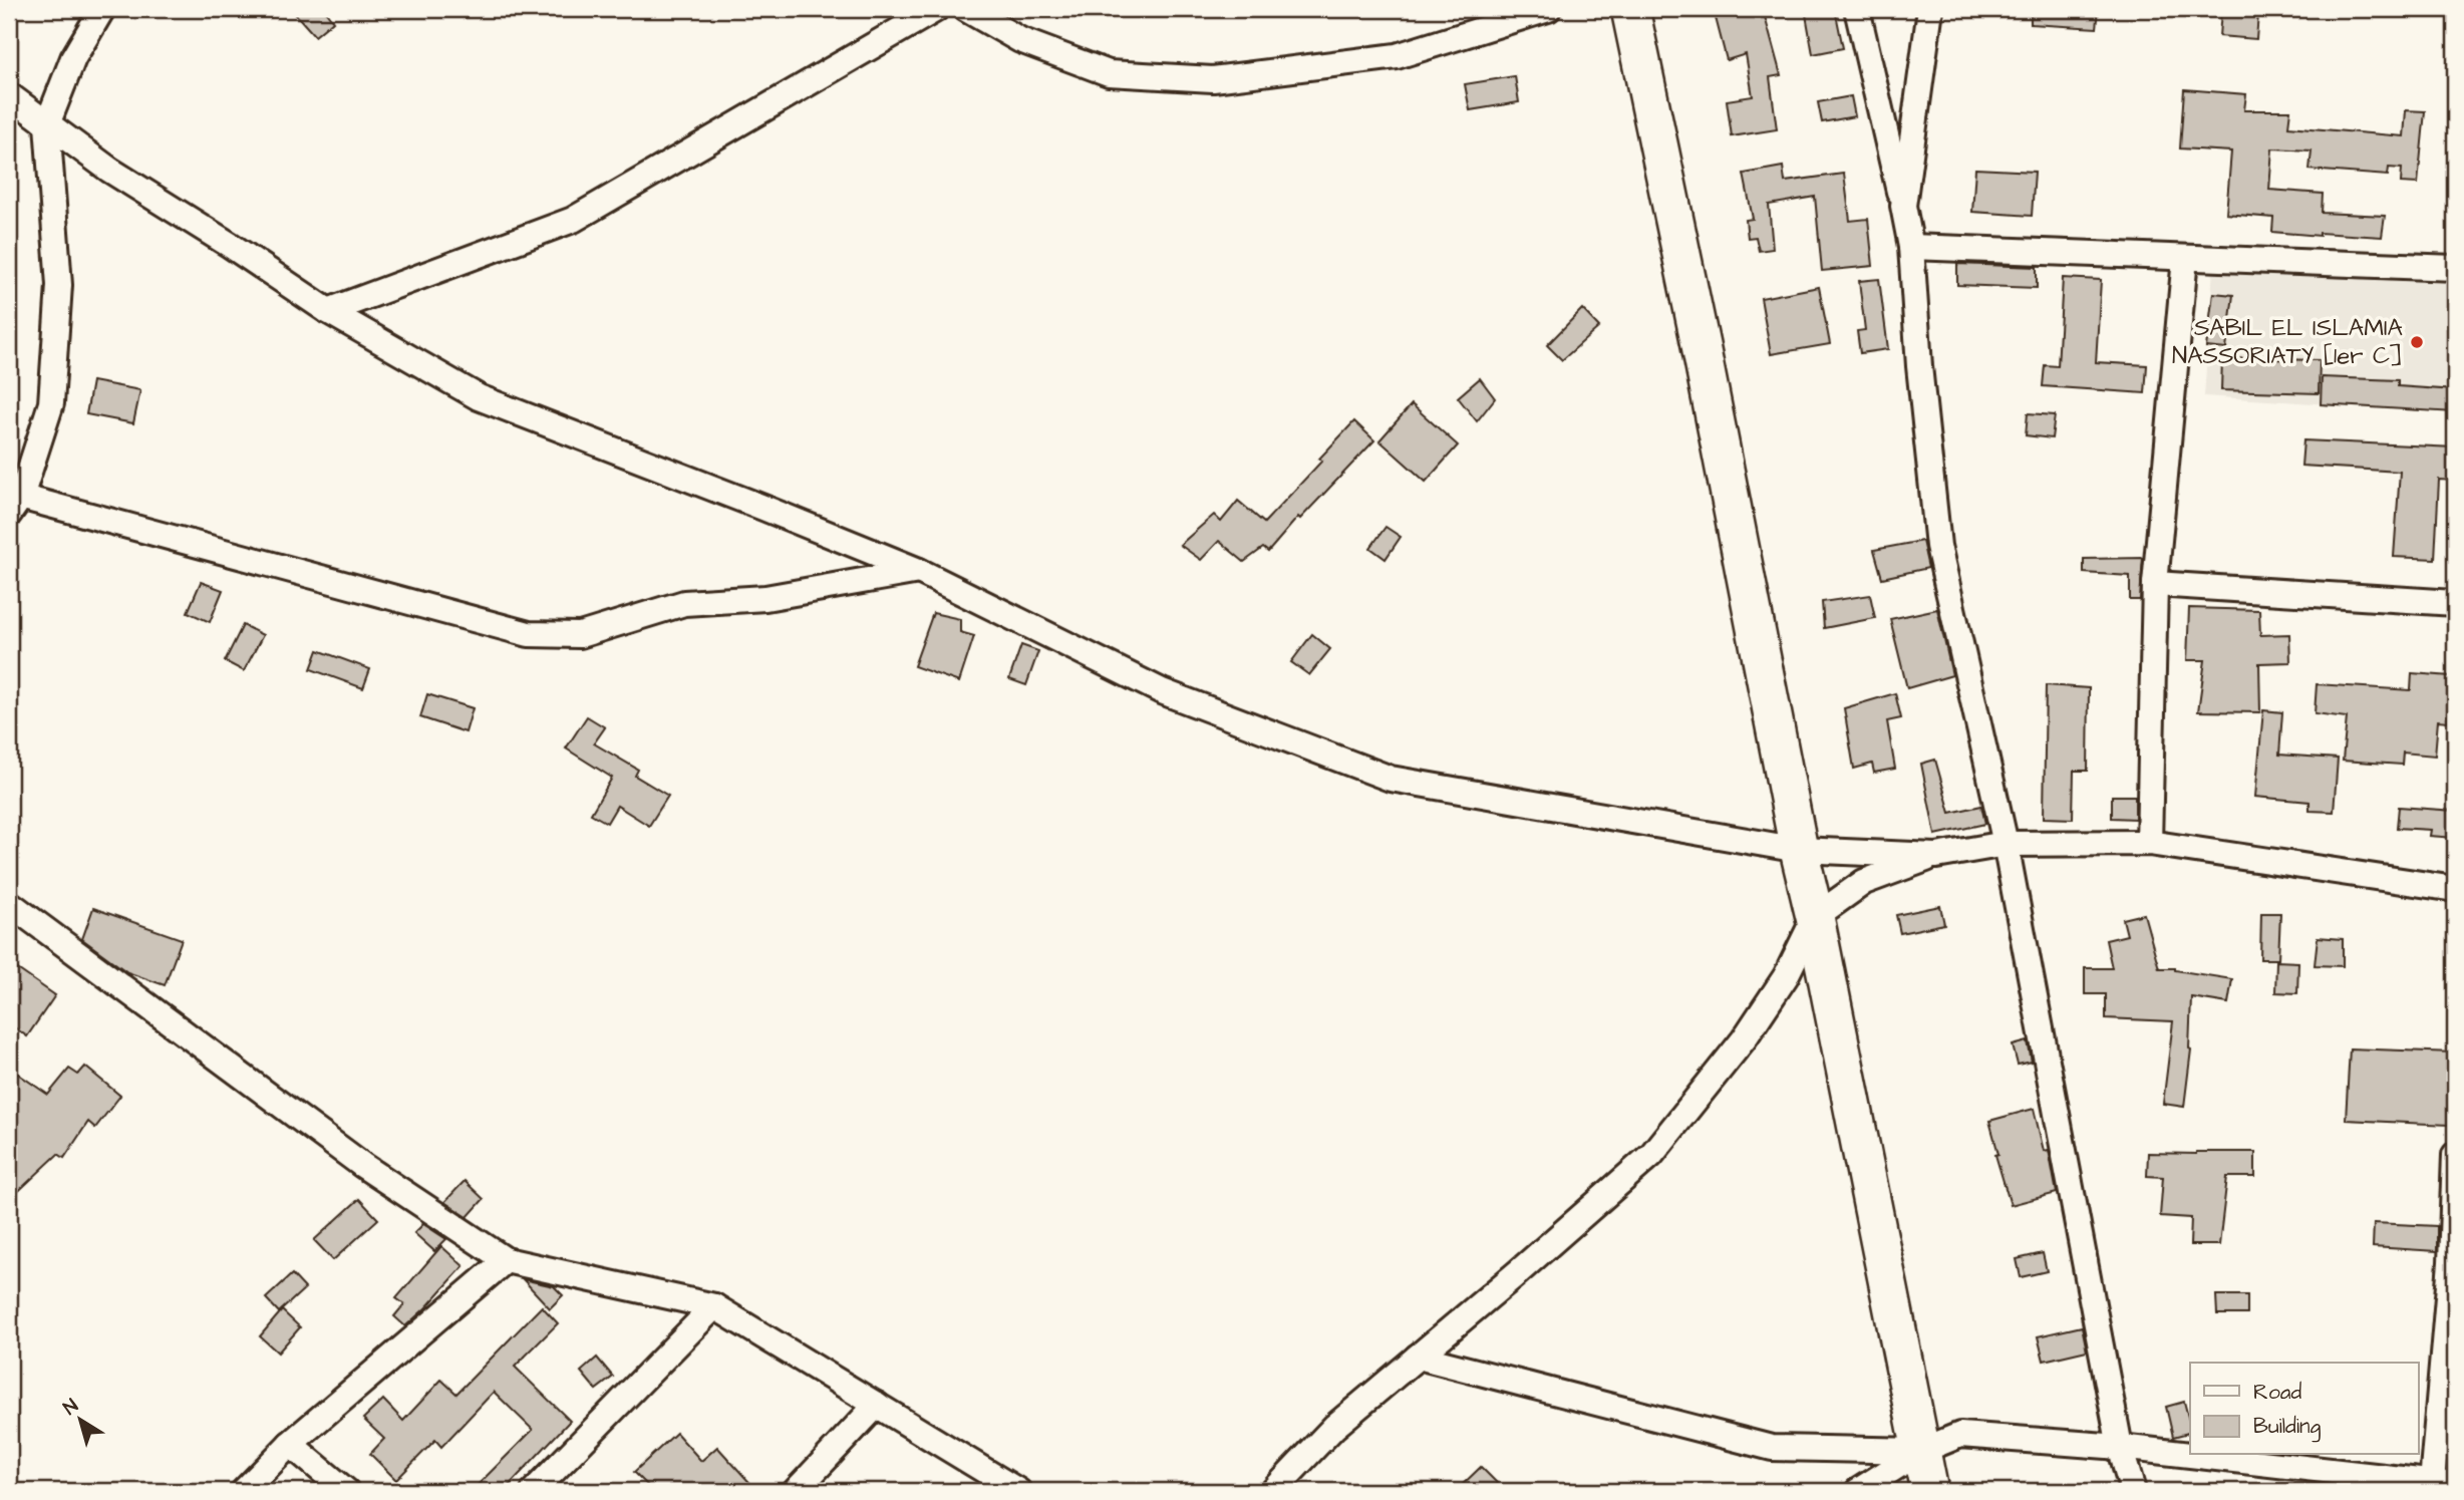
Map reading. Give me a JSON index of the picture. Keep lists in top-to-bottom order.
{
  "places": ["SABIL EL ISLAMIA NASSORIATY [1er C]"],
  "legend": ["Road", "Building"],
  "north": "top left"
}
